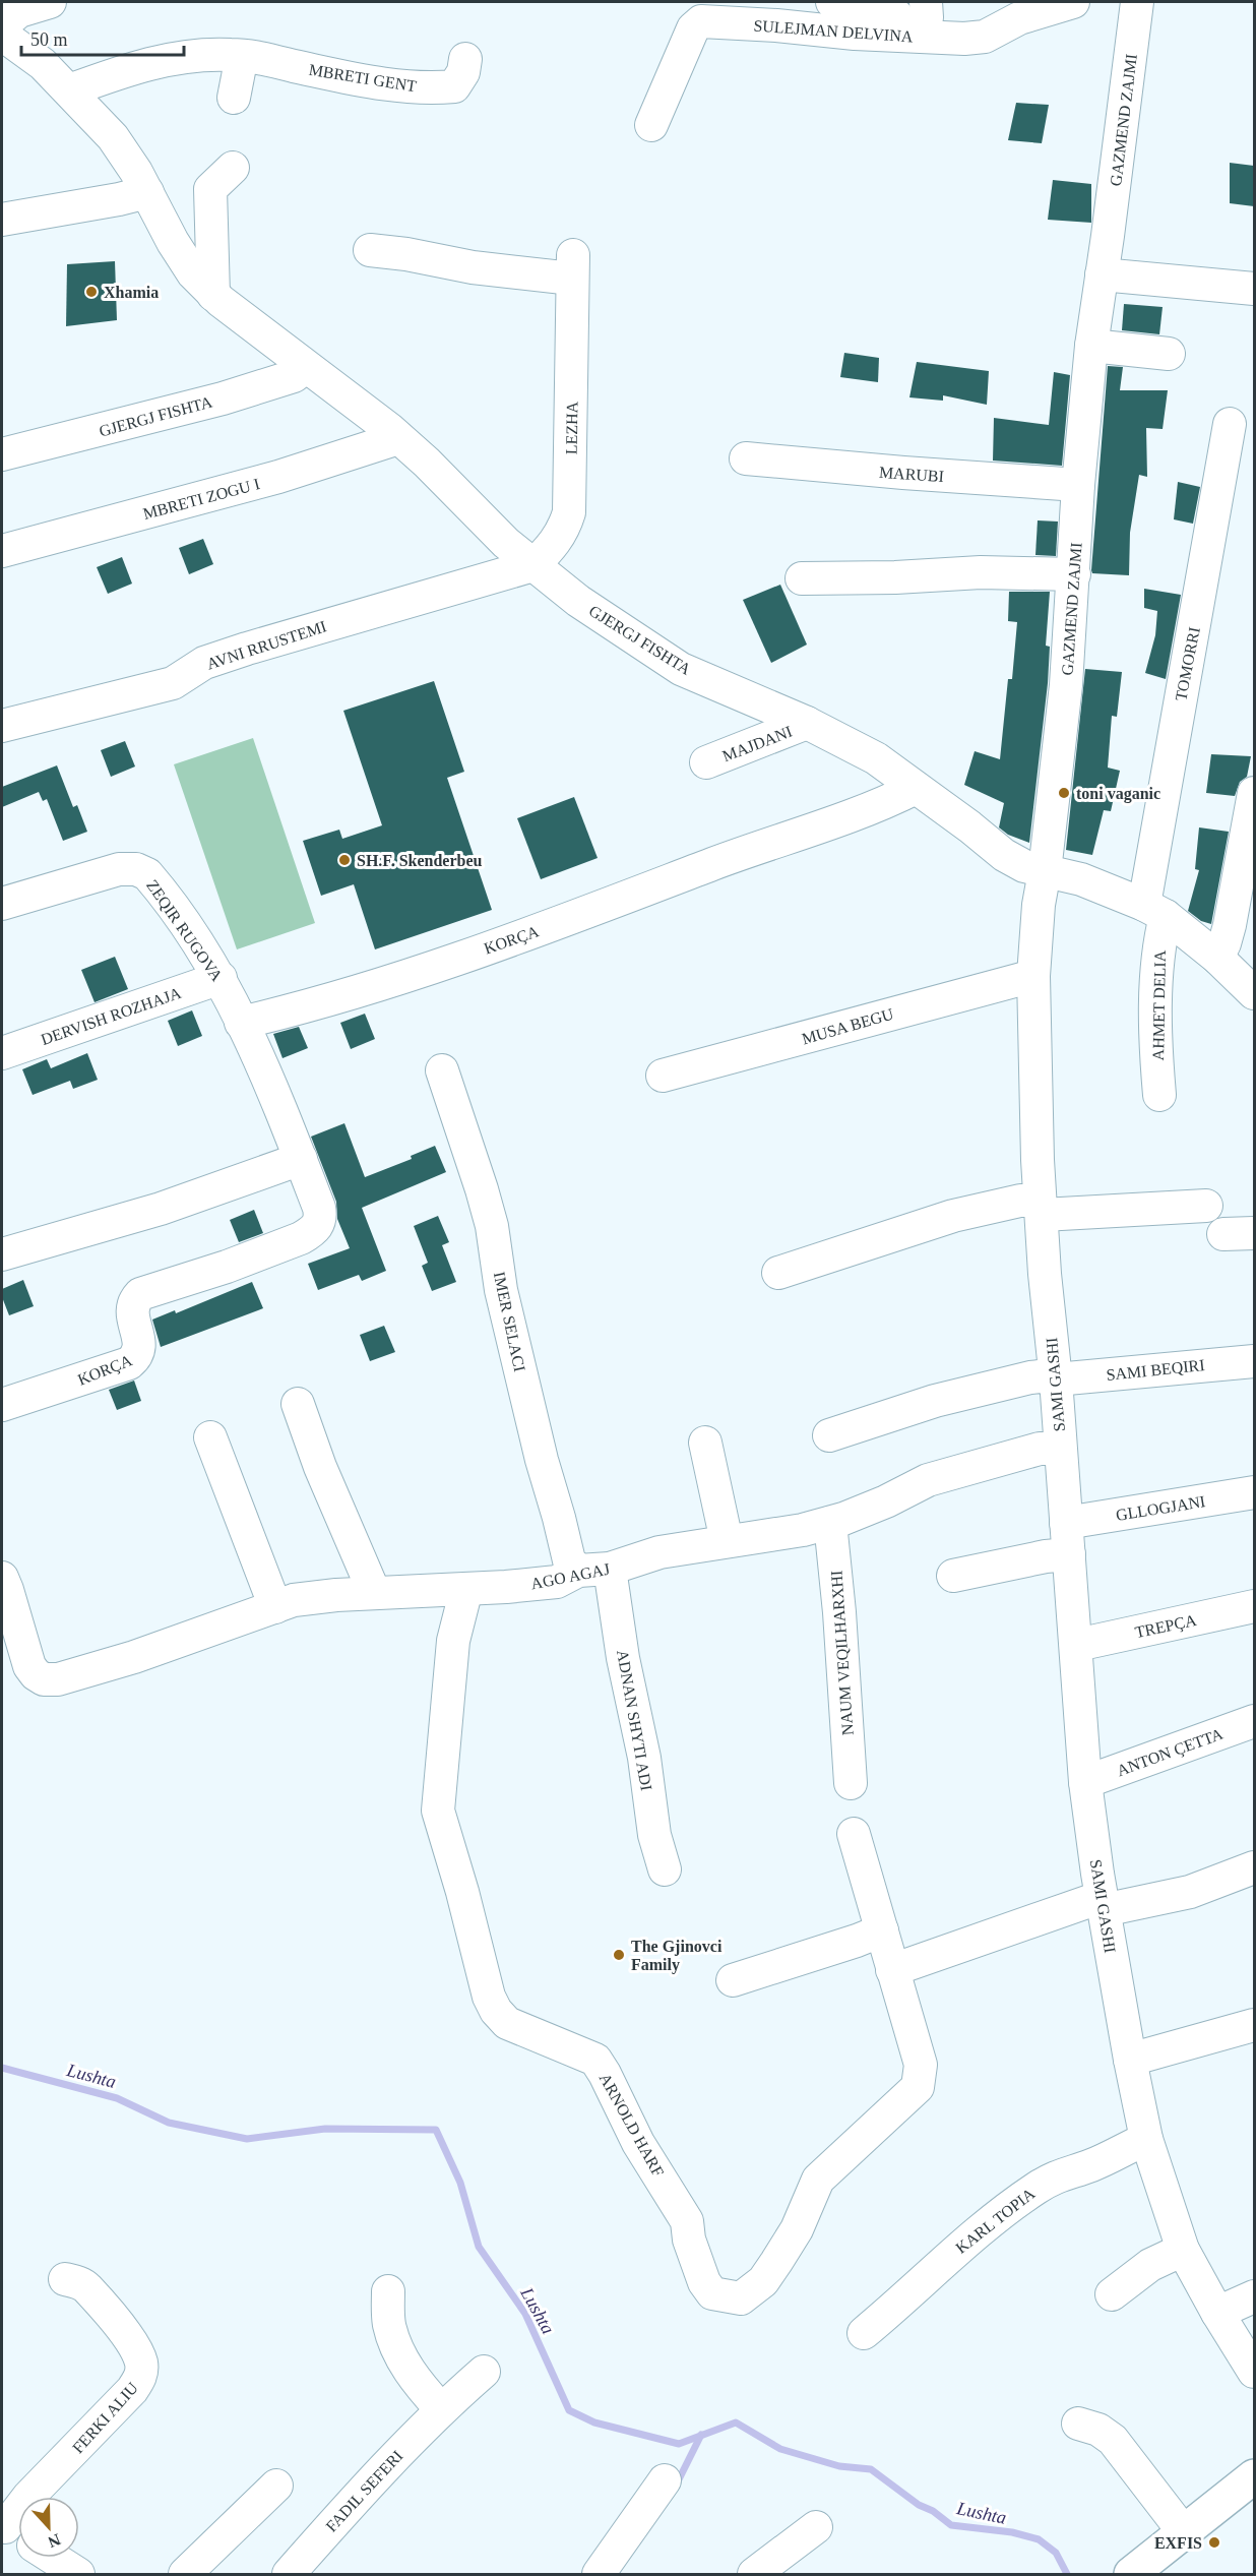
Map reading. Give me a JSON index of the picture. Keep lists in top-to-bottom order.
{
  "streets": {
    "street": [
      "SULEJMAN DELVINA",
      "MBRETI GENT",
      "GAZMEND ZAJMI",
      "GJERGJ FISHTA",
      "LEZHA",
      "MARUBI",
      "MBRETI ZOGU I",
      "AVNI RRUSTEMI",
      "TOMORRI",
      "MAJDANI",
      "ZEQIR RUGOVA",
      "KORÇA",
      "AHMET DELIA",
      "DERVISH ROZHAJA",
      "MUSA BEGU",
      "IMER SELACI",
      "SAMI BEQIRI",
      "SAMI GASHI",
      "GLLOGJANI",
      "AGO AGAJ",
      "TREPÇA",
      "NAUM VEQILHARXHI",
      "ADNAN SHYTI ADI",
      "ANTON ÇETTA",
      "ARNOLD HARF",
      "KARL TOPIA",
      "FERKI ALIU",
      "FADIL SEFERI"
    ]
  },
  "crossings": [
    ["MBRETI GENT", "GJERGJ FISHTA"],
    ["GAZMEND ZAJMI", "GJERGJ FISHTA"],
    ["GAZMEND ZAJMI", "MARUBI"],
    ["GAZMEND ZAJMI", "AHMET DELIA"],
    ["GAZMEND ZAJMI", "SAMI GASHI"],
    ["GJERGJ FISHTA", "LEZHA"],
    ["GJERGJ FISHTA", "MBRETI ZOGU I"],
    ["GJERGJ FISHTA", "AVNI RRUSTEMI"],
    ["GJERGJ FISHTA", "MAJDANI"],
    ["GJERGJ FISHTA", "KORÇA"],
    ["GJERGJ FISHTA", "AHMET DELIA"],
    ["GJERGJ FISHTA", "SAMI GASHI"],
    ["LEZHA", "AVNI RRUSTEMI"],
    ["TOMORRI", "AHMET DELIA"],
    ["ZEQIR RUGOVA", "KORÇA"],
    ["ZEQIR RUGOVA", "DERVISH ROZHAJA"],
    ["AHMET DELIA", "SAMI GASHI"],
    ["MUSA BEGU", "SAMI GASHI"],
    ["IMER SELACI", "AGO AGAJ"],
    ["SAMI BEQIRI", "SAMI GASHI"],
    ["SAMI GASHI", "GLLOGJANI"],
    ["SAMI GASHI", "AGO AGAJ"],
    ["SAMI GASHI", "TREPÇA"],
    ["SAMI GASHI", "ANTON ÇETTA"],
    ["SAMI GASHI", "KARL TOPIA"],
    ["AGO AGAJ", "NAUM VEQILHARXHI"],
    ["AGO AGAJ", "ADNAN SHYTI ADI"],
    ["AGO AGAJ", "ARNOLD HARF"]
  ],
  "water": ["Lushta"],
  "places": [
    "Xhamia",
    "toni vaganic",
    "SH.F. Skenderbeu",
    "The Gjinovci Family",
    "EXFIS"
  ],
  "scale_bar": "50 m",
  "north": "bottom"
}
